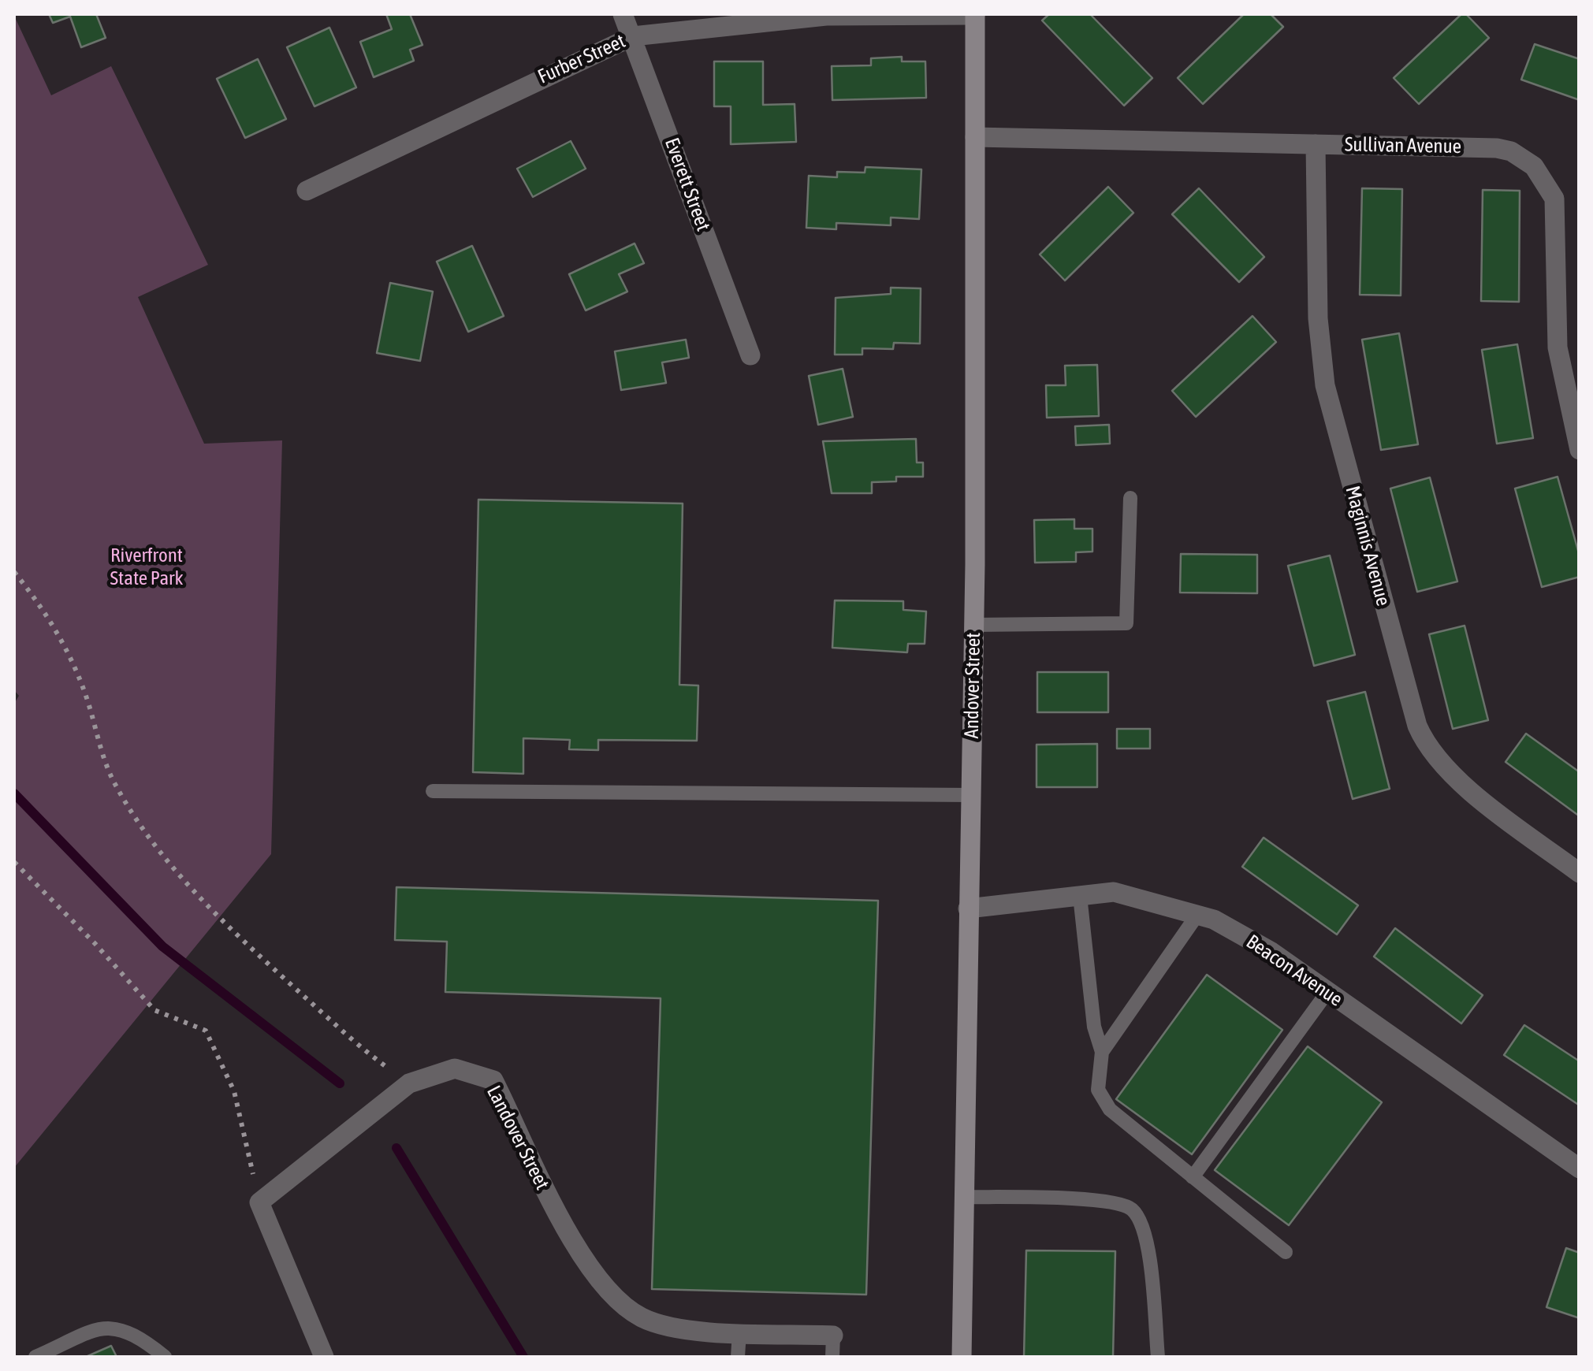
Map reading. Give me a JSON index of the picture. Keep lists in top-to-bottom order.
{
  "streets": {
    "main road": ["Andover Street"],
    "street": [
      "Furber Street",
      "Sullivan Avenue",
      "Everett Street",
      "Maginnis Avenue",
      "Beacon Avenue",
      "Landover Street"
    ]
  },
  "crossings": [
    ["Furber Street", "Everett Street"],
    ["Furber Street", "Andover Street"],
    ["Sullivan Avenue", "Maginnis Avenue"],
    ["Sullivan Avenue", "Andover Street"],
    ["Andover Street", "Beacon Avenue"]
  ],
  "parks": ["Riverfront State Park"]
}
